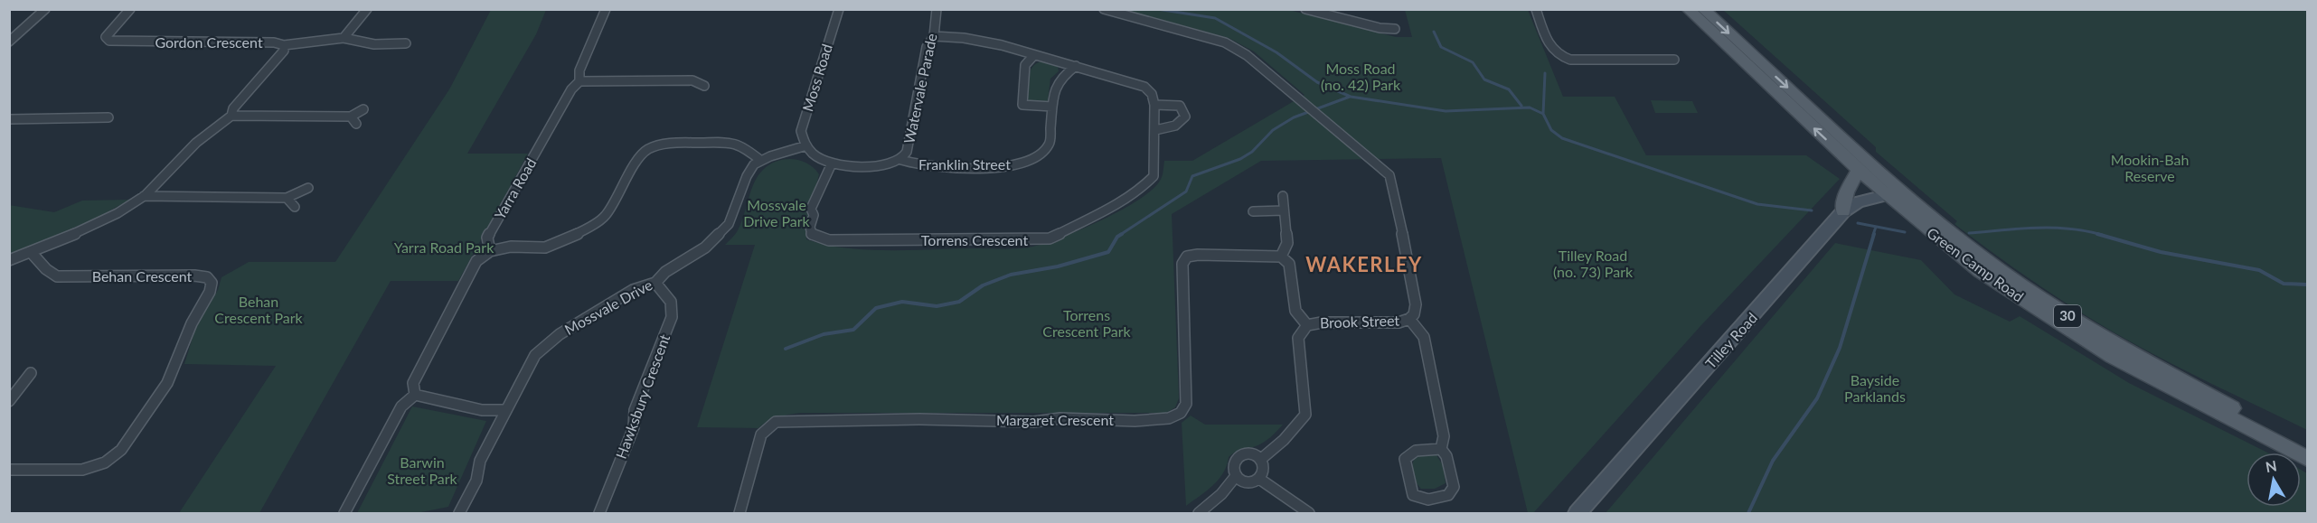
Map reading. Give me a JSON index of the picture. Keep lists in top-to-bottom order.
{
  "streets": {
    "main road": ["Green Camp Road", "30", "Tilley Road"],
    "street": [
      "Gordon Crescent",
      "Moss Road",
      "Watervale Parade",
      "Franklin Street",
      "Yarra Road",
      "Torrens Crescent",
      "Behan Crescent",
      "Mossvale Drive",
      "Brook Street",
      "Hawksbury Crescent",
      "Margaret Crescent"
    ]
  },
  "crossings": [
    ["Gordon Crescent", "Behan Crescent"],
    ["Moss Road", "Watervale Parade"],
    ["Watervale Parade", "Franklin Street"],
    ["Watervale Parade", "Torrens Crescent"],
    ["Green Camp Road", "Tilley Road"],
    ["Mossvale Drive", "Hawksbury Crescent"]
  ],
  "districts": ["WAKERLEY"],
  "parks": [
    "Moss Road (no. 42) Park",
    "Mookin-Bah Reserve",
    "Mossvale Drive Park",
    "Yarra Road Park",
    "Tilley Road (no. 73) Park",
    "Behan Crescent Park",
    "Torrens Crescent Park",
    "Bayside Parklands",
    "Barwin Street Park"
  ],
  "north": "top"
}
